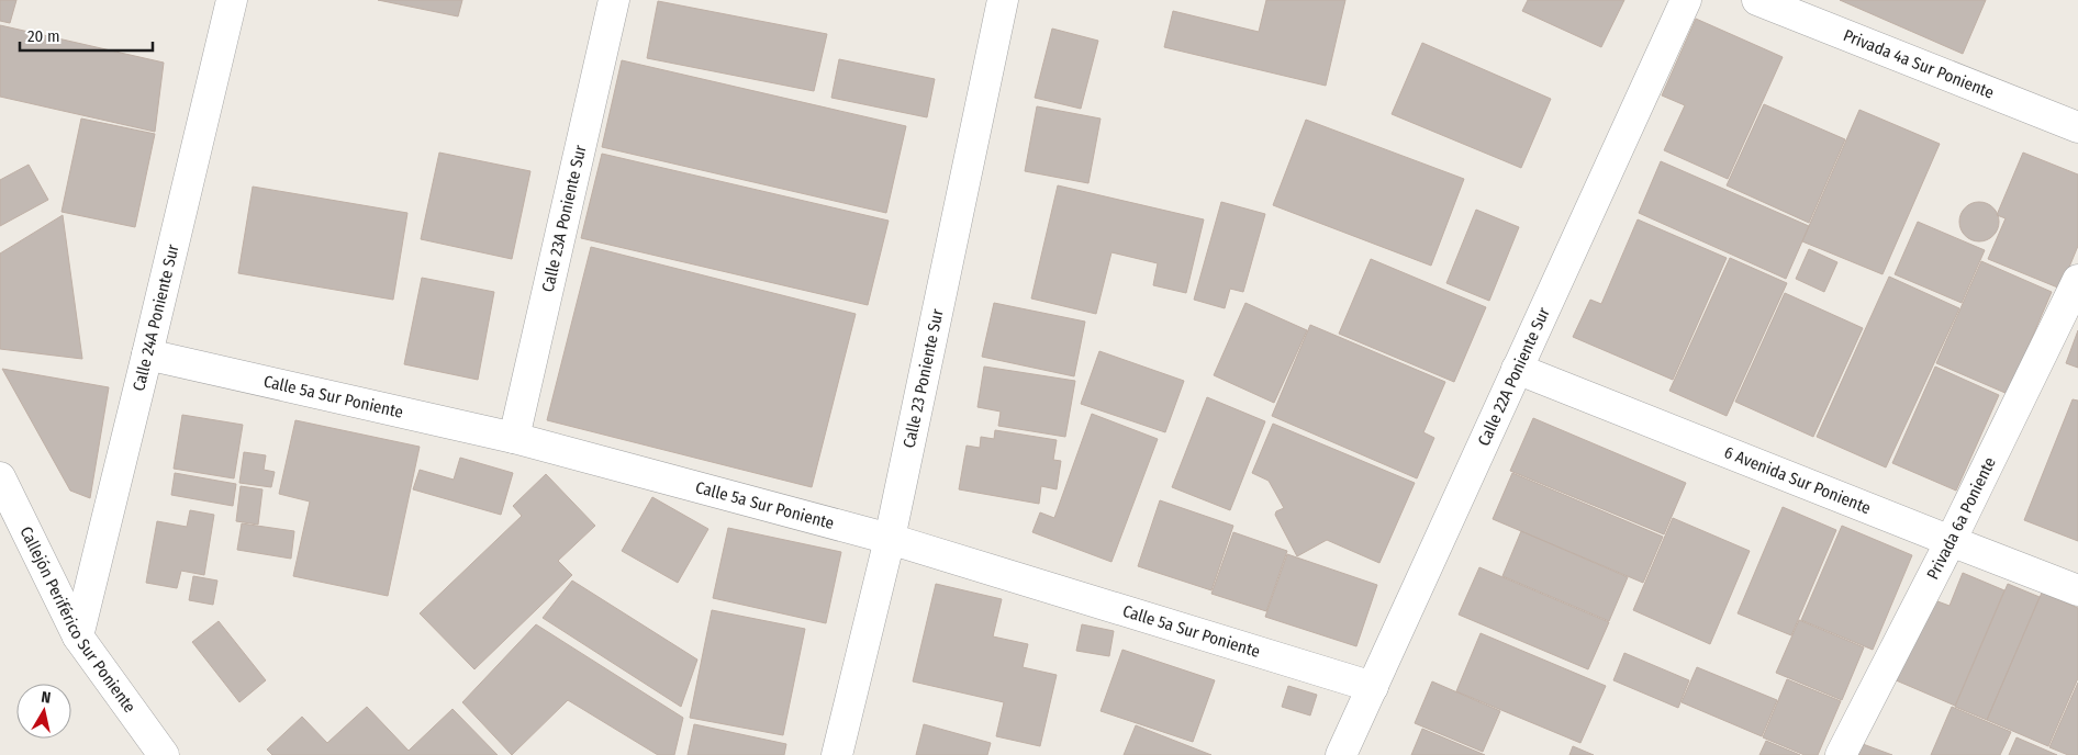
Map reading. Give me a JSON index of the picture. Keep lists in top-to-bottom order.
{
  "streets": {
    "street": [
      "Privada 4a Sur Poniente",
      "Calle 23A Poniente Sur",
      "Calle 24A Poniente Sur",
      "Calle 22A Poniente Sur",
      "Calle 23 Poniente Sur",
      "Calle 5a Sur Poniente",
      "6 Avenida Sur Poniente",
      "Privada 6a Poniente",
      "Callejón Periférico Sur Poniente"
    ]
  },
  "crossings": [
    ["Calle 23A Poniente Sur", "Calle 5a Sur Poniente"],
    ["Calle 24A Poniente Sur", "Calle 5a Sur Poniente"],
    ["Calle 24A Poniente Sur", "Callejón Periférico Sur Poniente"],
    ["Calle 22A Poniente Sur", "Calle 5a Sur Poniente"],
    ["Calle 22A Poniente Sur", "6 Avenida Sur Poniente"],
    ["Calle 23 Poniente Sur", "Calle 5a Sur Poniente"],
    ["6 Avenida Sur Poniente", "Privada 6a Poniente"]
  ],
  "scale_bar": "20 m",
  "north": "top"
}
